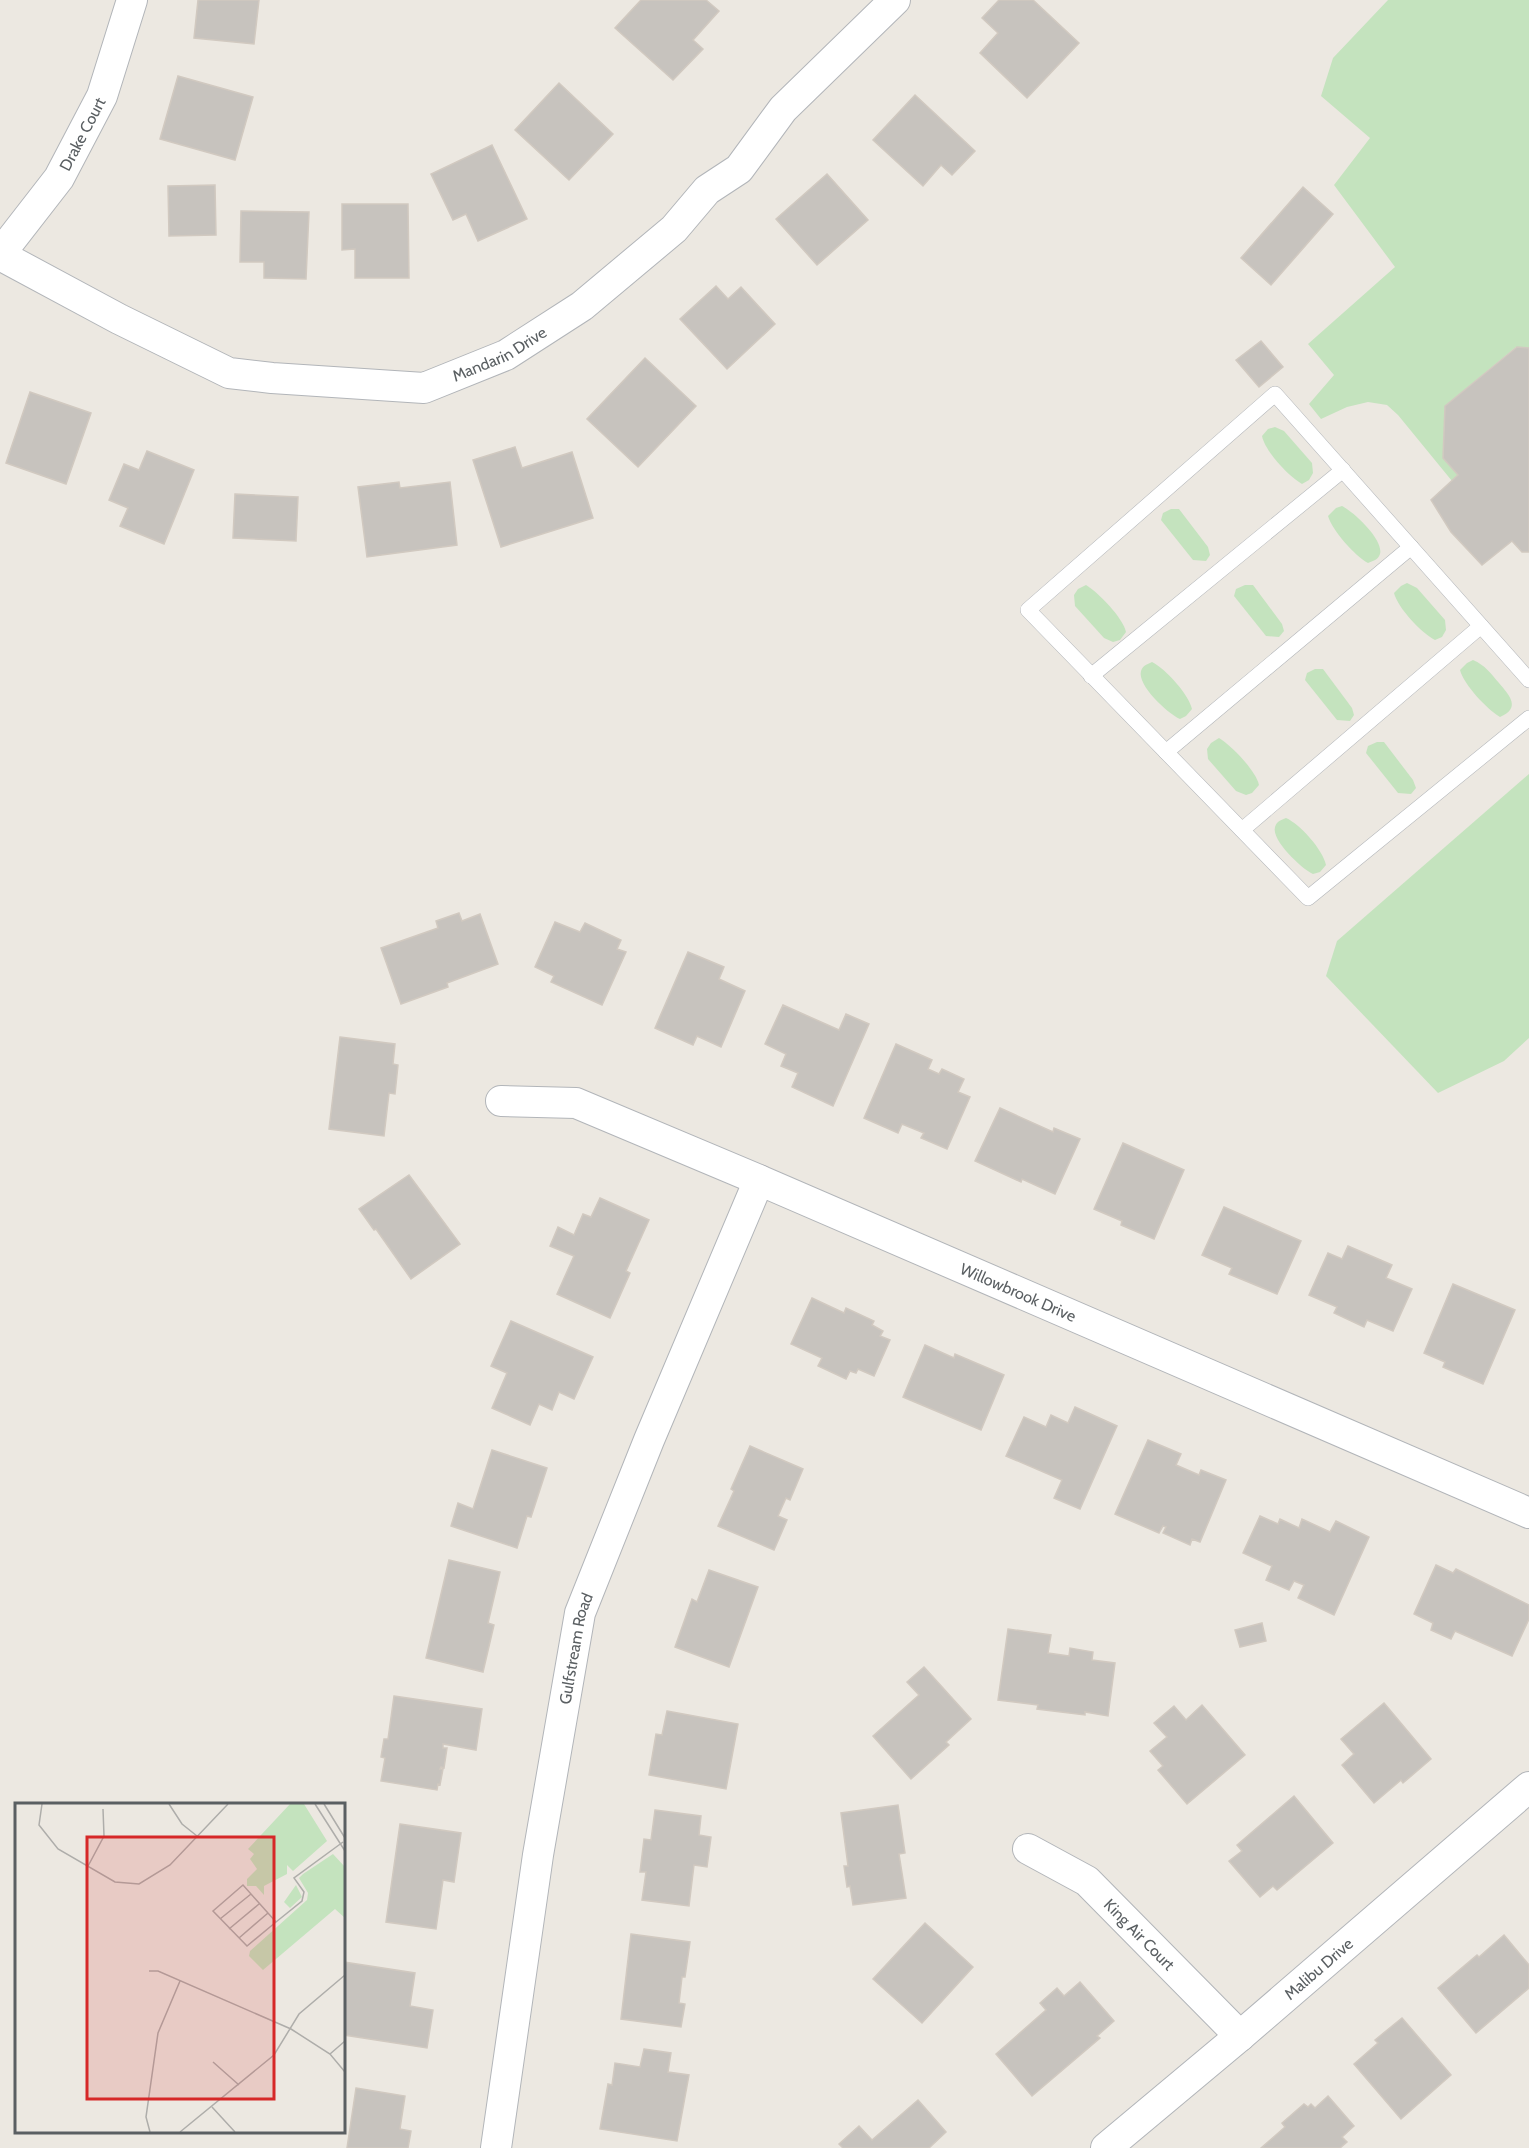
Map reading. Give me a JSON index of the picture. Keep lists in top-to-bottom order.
{
  "streets": {
    "street": [
      "Drake Court",
      "Mandarin Drive",
      "Willowbrook Drive",
      "Gulfstream Road",
      "King Air Court",
      "Malibu Drive"
    ]
  },
  "crossings": [
    ["Drake Court", "Mandarin Drive"],
    ["Willowbrook Drive", "Gulfstream Road"],
    ["King Air Court", "Malibu Drive"]
  ]
}
